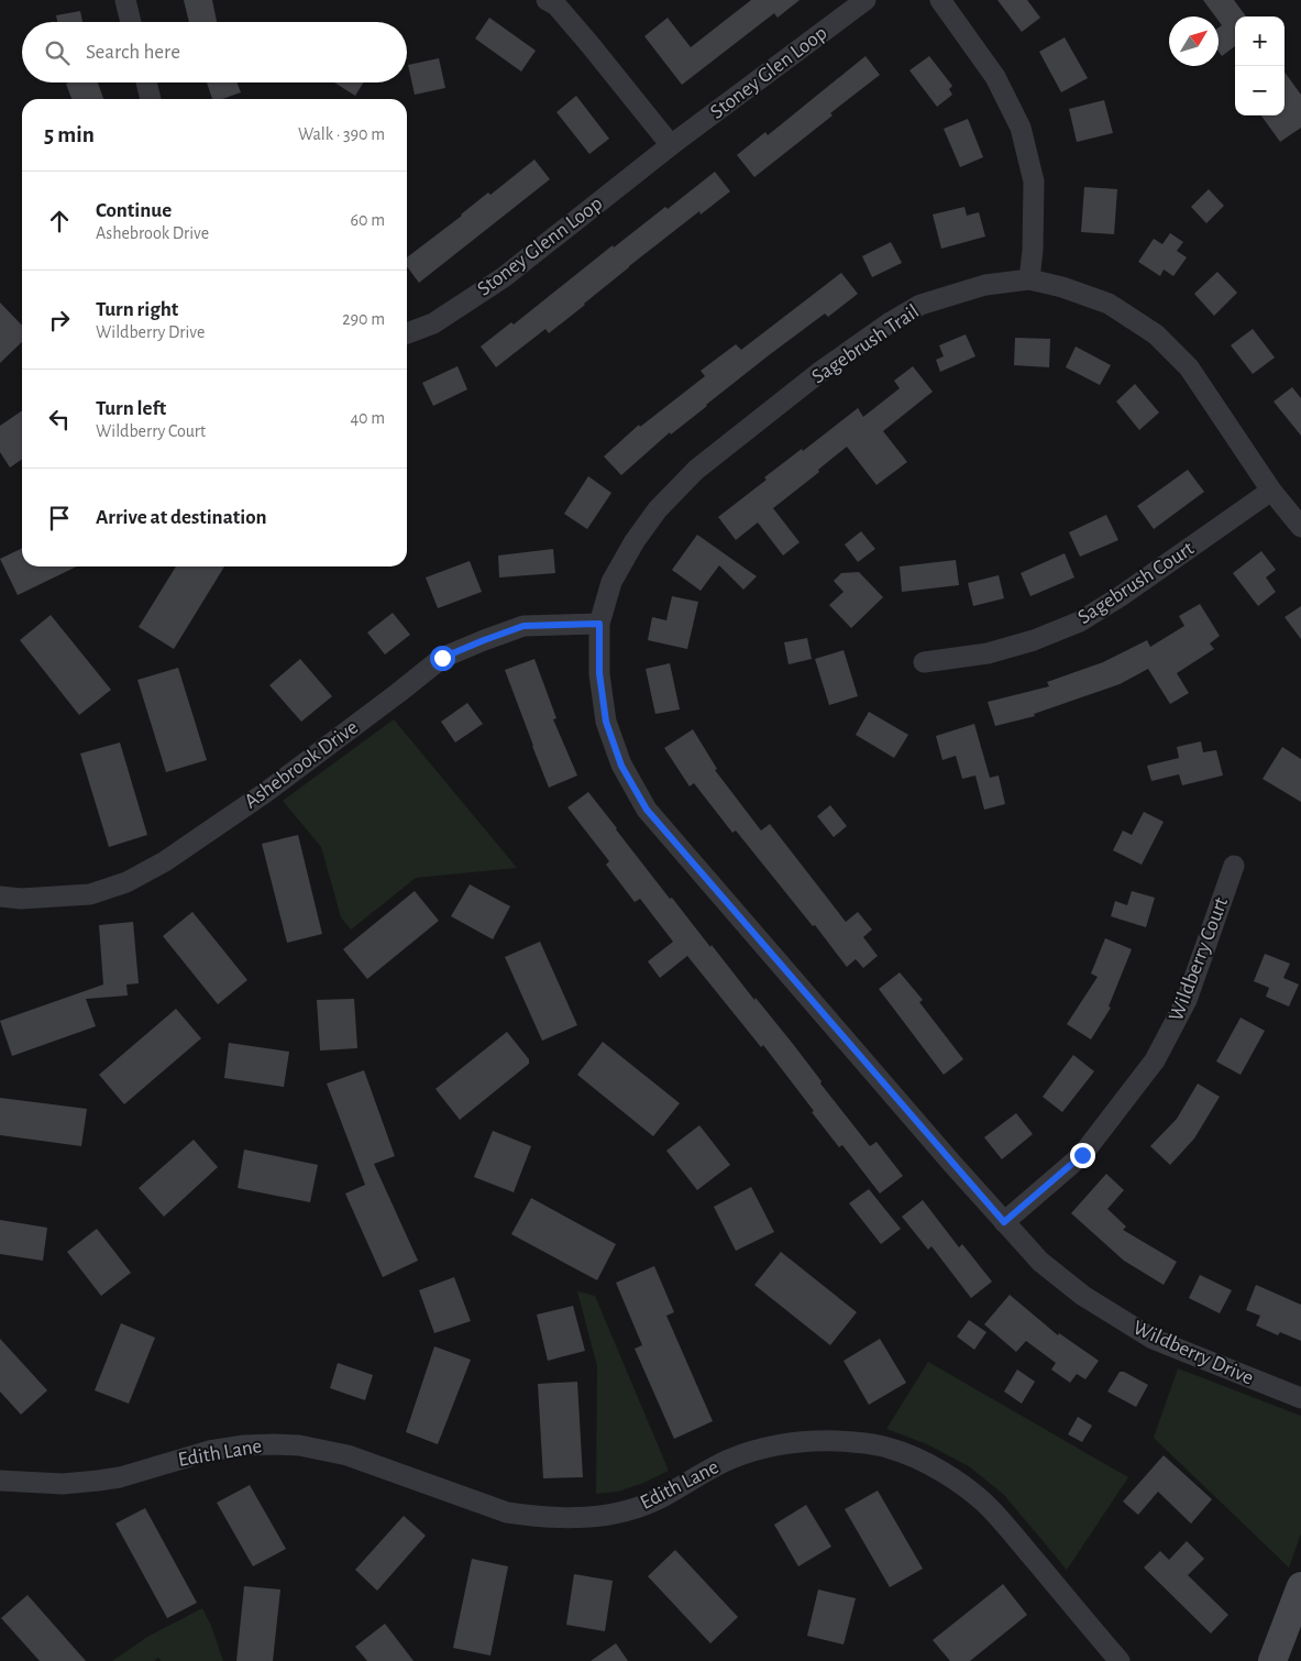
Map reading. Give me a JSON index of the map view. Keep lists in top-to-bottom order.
{
  "streets": {
    "street": [
      "Stoney Glen Loop",
      "Stoney Glenn Loop",
      "Sagebrush Trail",
      "Sagebrush Court",
      "Ashebrook Drive",
      "Wildberry Court",
      "Wildberry Drive",
      "Edith Lane"
    ]
  },
  "crossings": [
    ["Stoney Glen Loop", "Stoney Glenn Loop"],
    ["Sagebrush Trail", "Sagebrush Court"],
    ["Sagebrush Trail", "Ashebrook Drive"],
    ["Sagebrush Trail", "Wildberry Drive"],
    ["Ashebrook Drive", "Wildberry Drive"],
    ["Wildberry Court", "Wildberry Drive"]
  ],
  "north": "top right",
  "page": {
    "map_buttons": ["+", "−"],
    "search": "Search here",
    "heading": ["5 min", "Walk · 390 m"],
    "list": [
      ["Continue", "Ashebrook Drive", "60 m"],
      ["Turn right", "Wildberry Drive", "290 m"],
      ["Turn left", "Wildberry Court", "40 m"],
      "Arrive at destination"
    ]
  }
}
